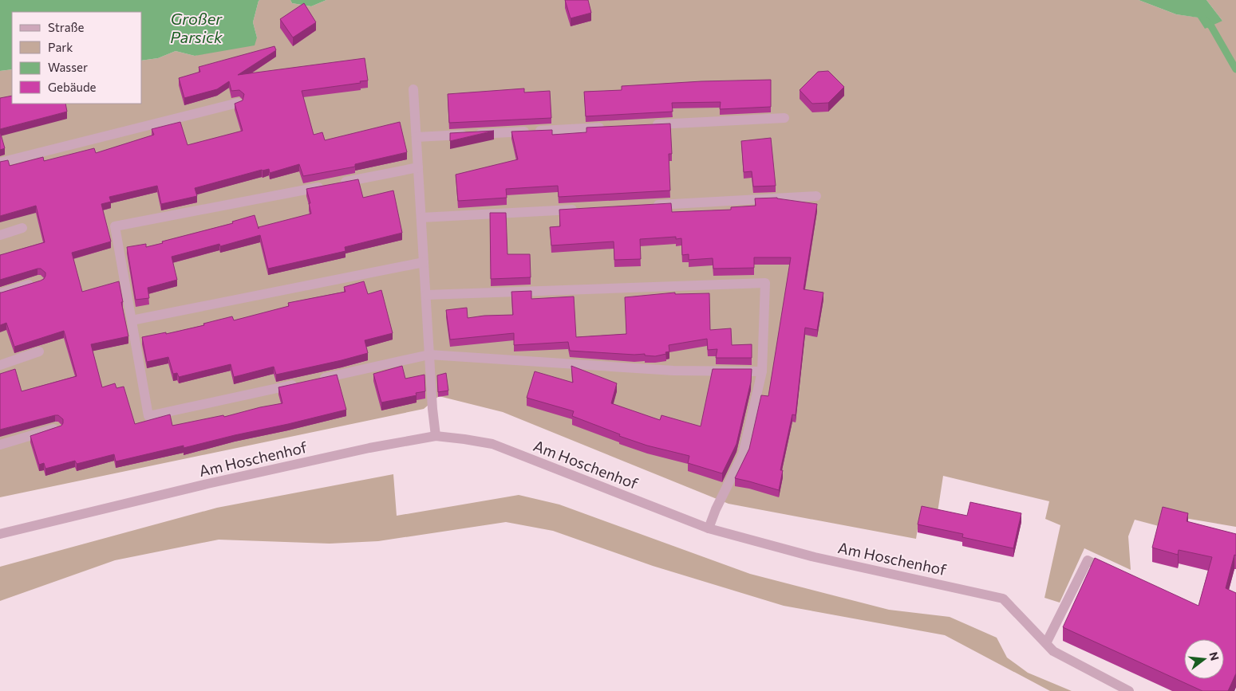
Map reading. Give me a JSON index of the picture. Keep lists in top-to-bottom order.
{
  "streets": {
    "street": ["Am Hoschenhof"]
  },
  "water": ["Großer Parsick"],
  "legend": [
    "Straße",
    "Park",
    "Wasser",
    "Gebäude"
  ],
  "north": "right"
}
